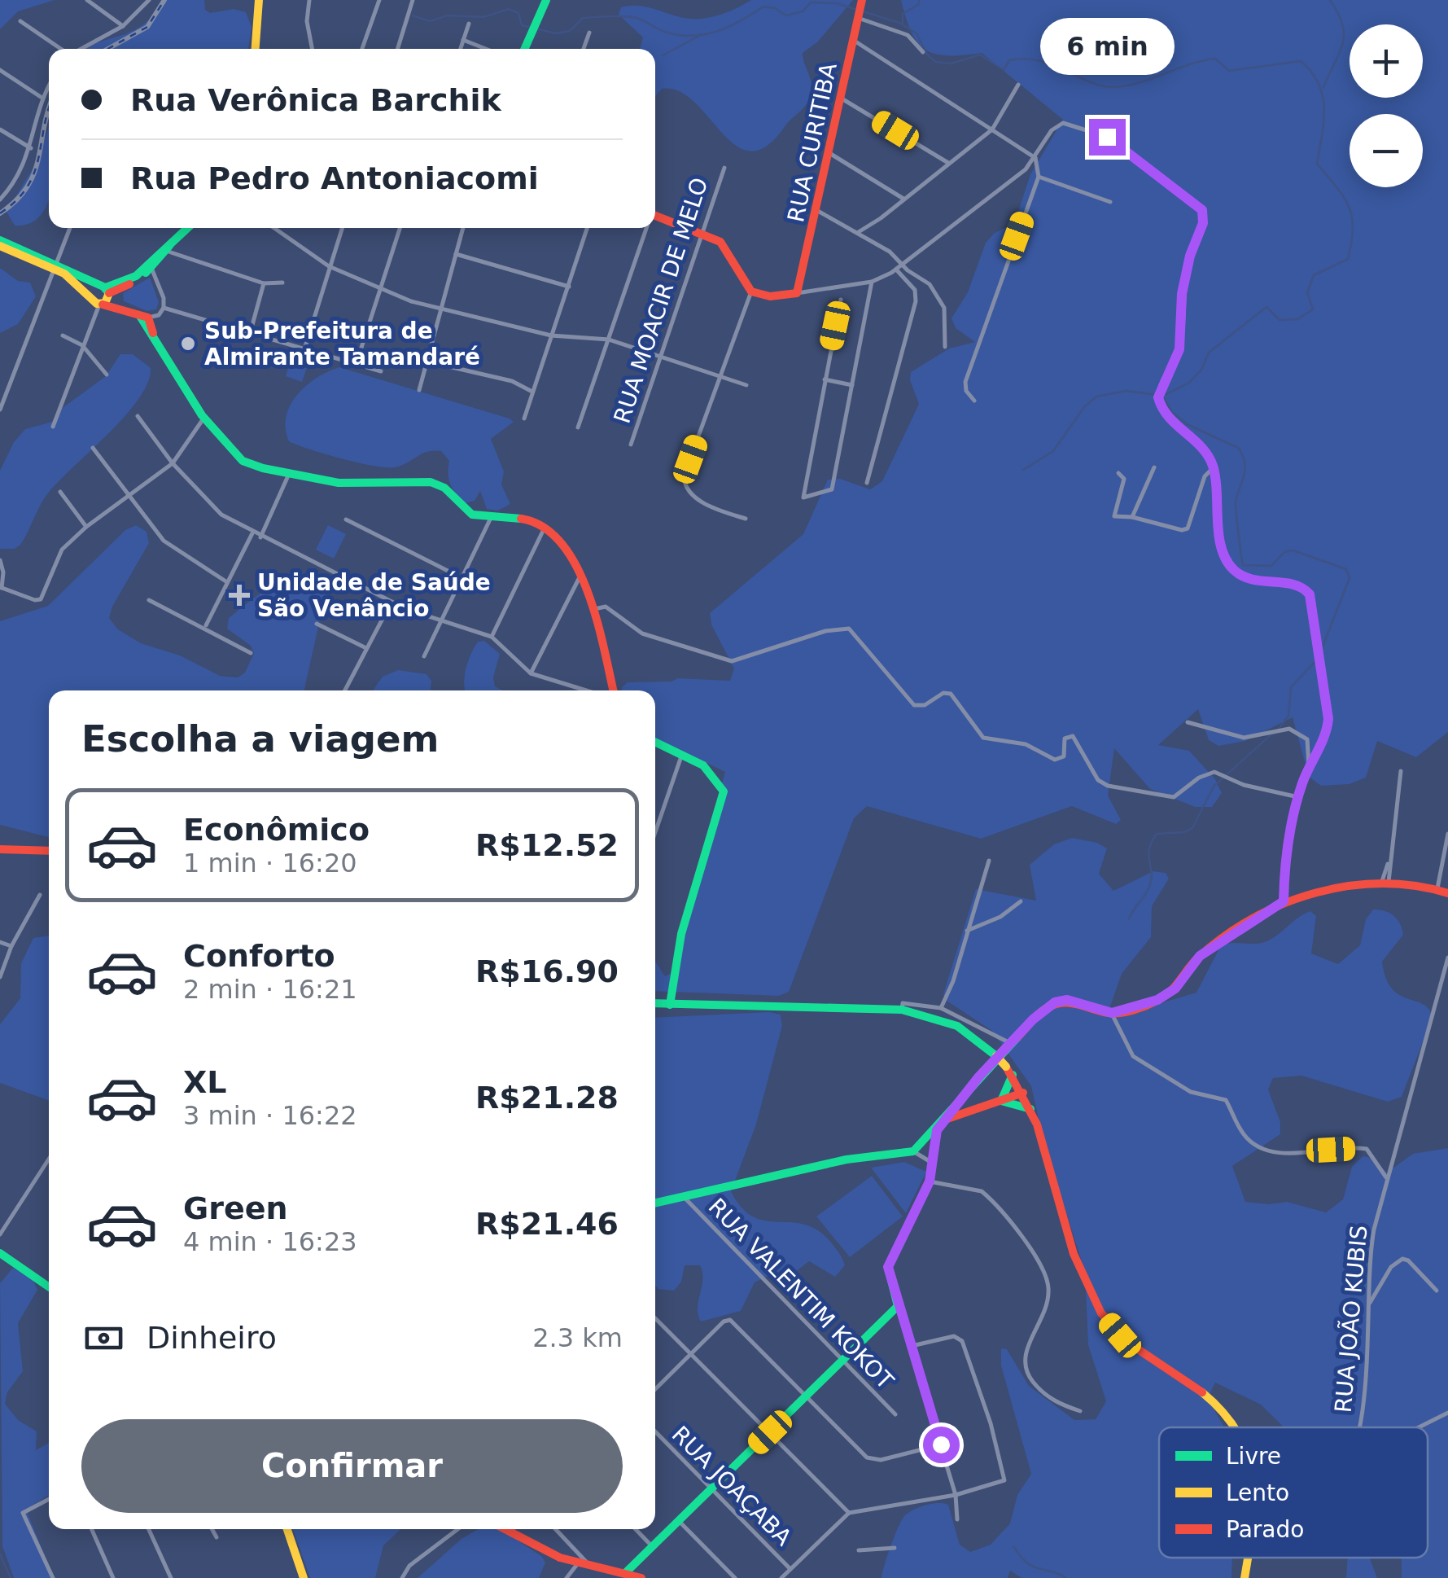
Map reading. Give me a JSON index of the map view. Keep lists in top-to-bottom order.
{
  "streets": {
    "main road": ["RUA CURITIBA"],
    "street": [
      "RUA MOACIR DE MELO",
      "RUA VALENTIM KOKOT",
      "RUA JOÃO KUBIS",
      "RUA JOAÇABA"
    ]
  },
  "places": {
    "other": ["Sub-Prefeitura de Almirante Tamandaré"],
    "health": ["Unidade de Saúde São Venâncio"]
  },
  "legend": ["Livre", "Lento", "Parado"],
  "page": {
    "bubble": "6 min",
    "map_buttons": ["+", "−"],
    "banner": ["Rua Verônica Barchik", "Rua Pedro Antoniacomi"],
    "heading": "Escolha a viagem",
    "list": [
      {
        "name": "Econômico",
        "note": "1 min · 16:20",
        "value": "R$12.52"
      },
      {
        "name": "Conforto",
        "note": "2 min · 16:21",
        "value": "R$16.90"
      },
      {
        "name": "XL",
        "note": "3 min · 16:22",
        "value": "R$21.28"
      },
      {
        "name": "Green",
        "note": "4 min · 16:23",
        "value": "R$21.46"
      }
    ],
    "pay": ["Dinheiro", "2.3 km"],
    "buttons": "Confirmar"
  }
}
